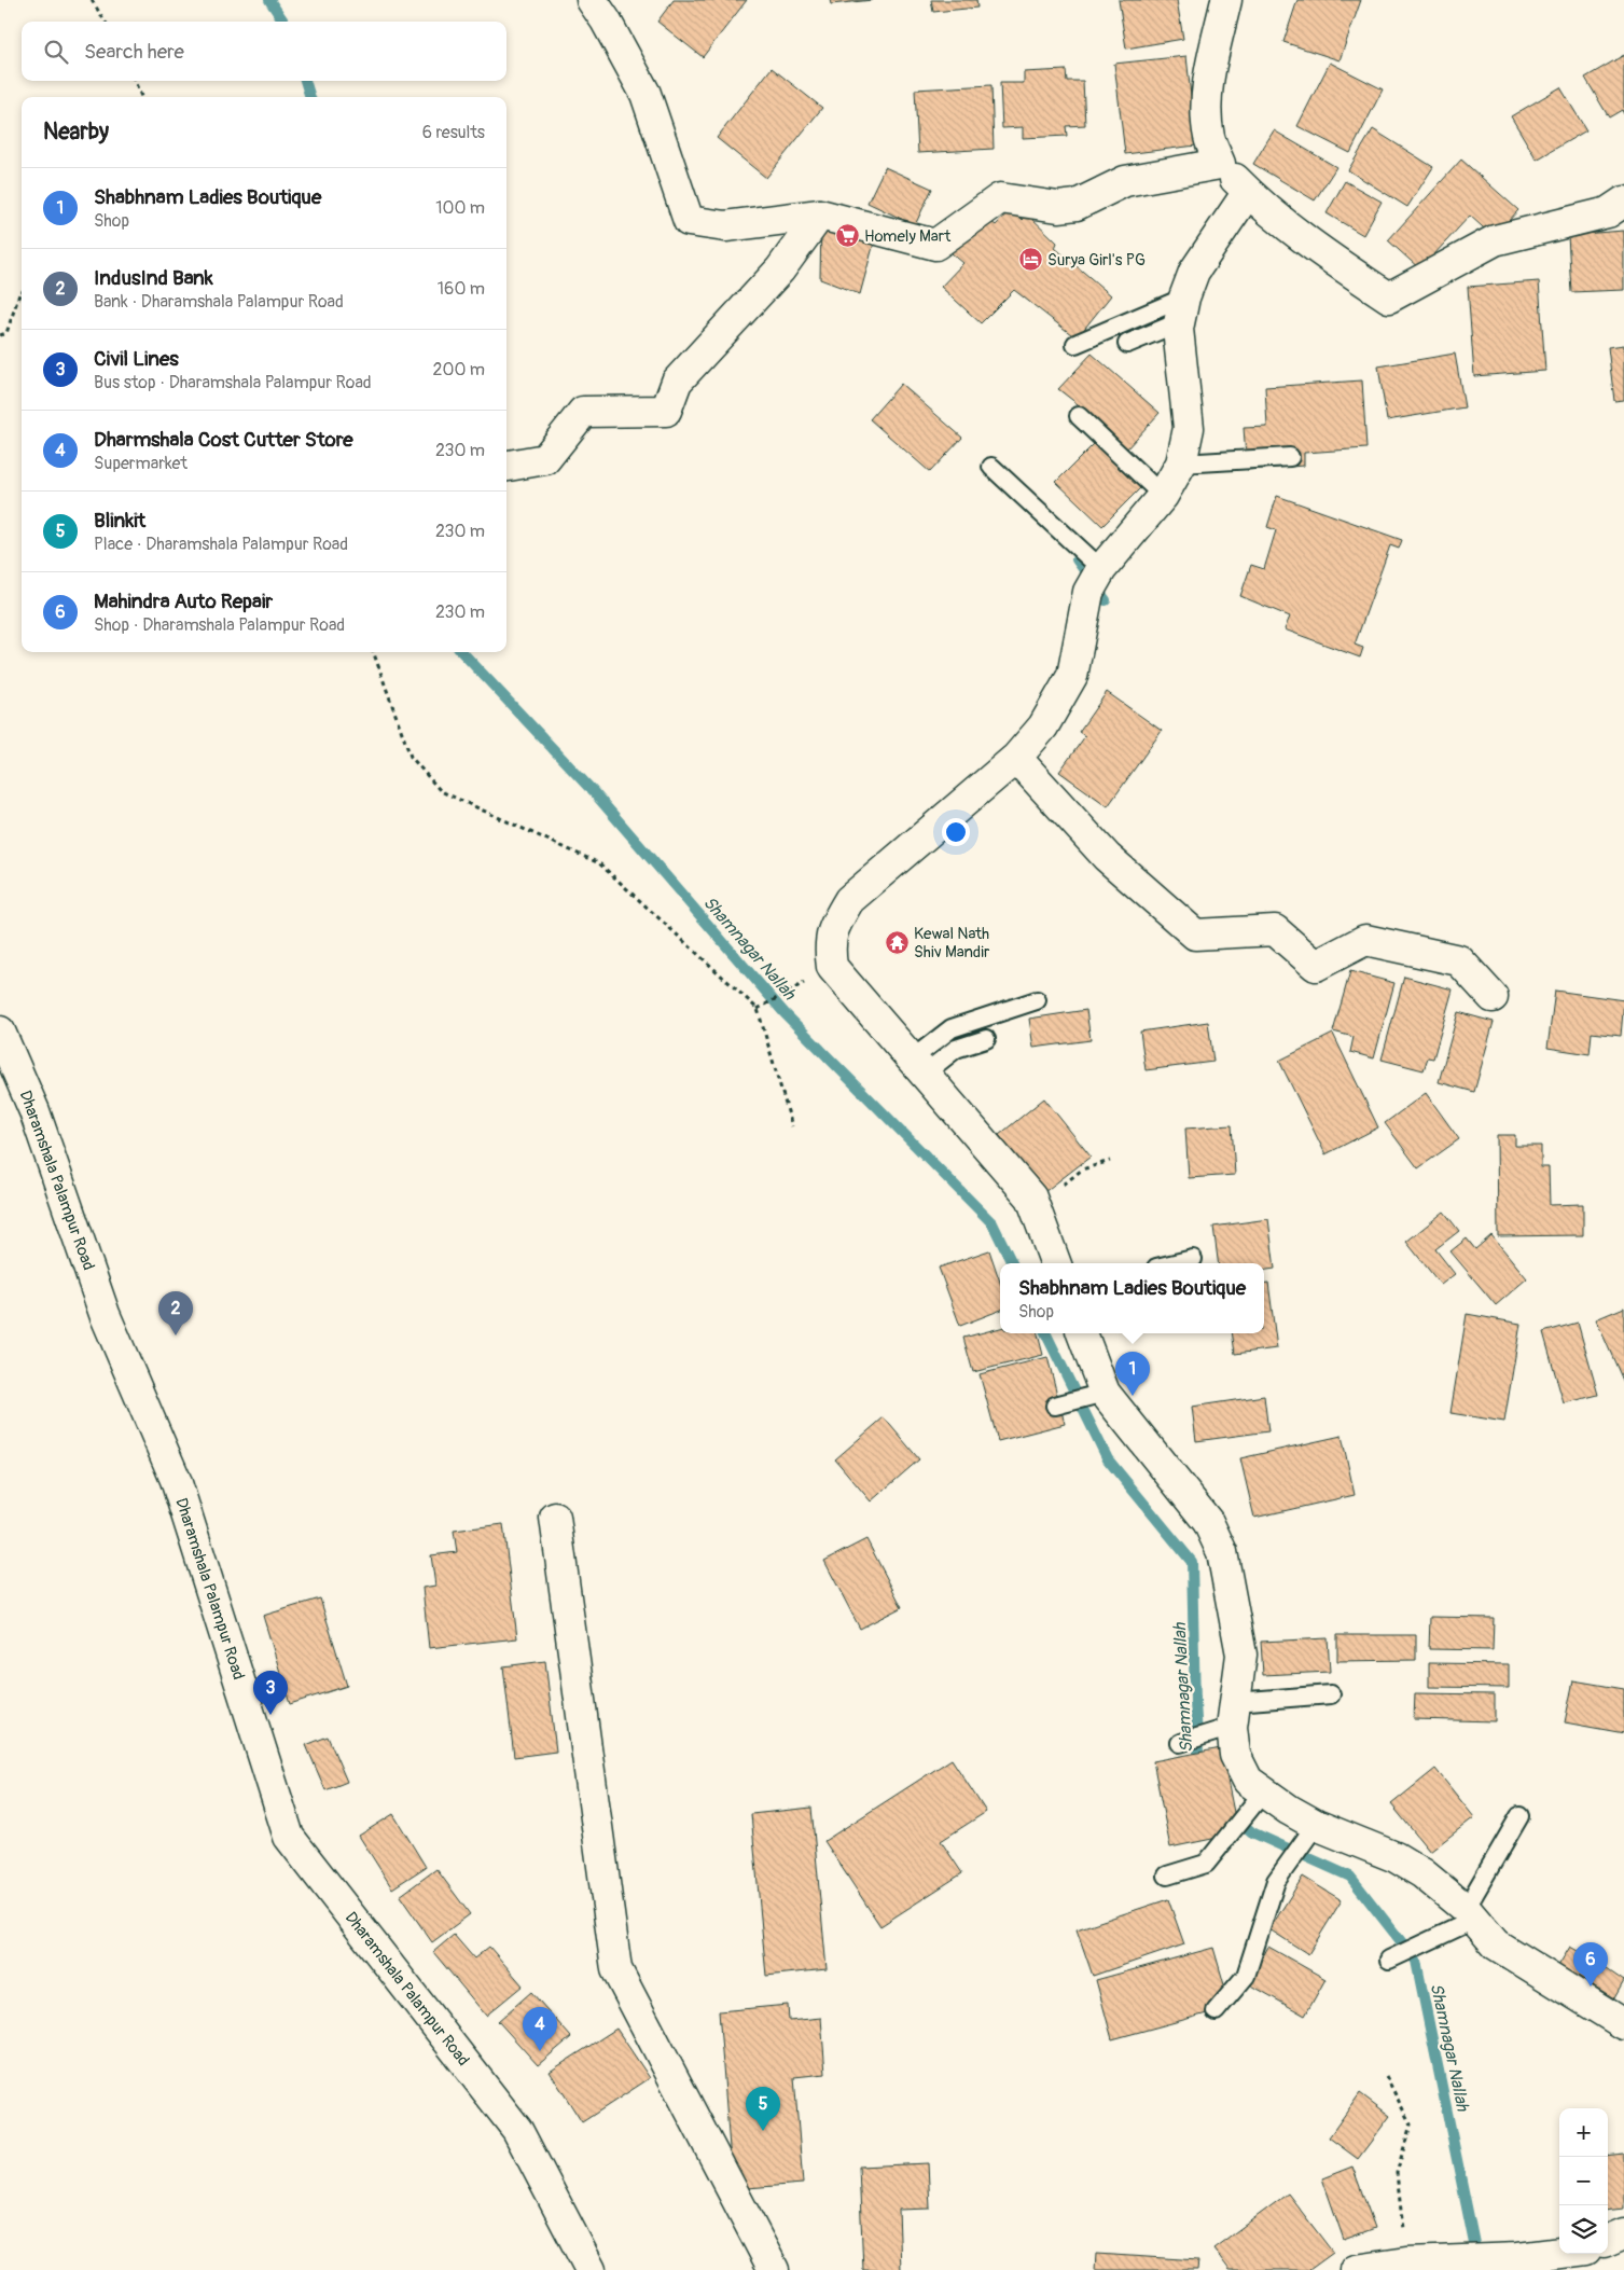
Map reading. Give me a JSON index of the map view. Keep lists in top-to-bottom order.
{
  "streets": {
    "street": ["Dharamshala Palampur Road"]
  },
  "water": ["Shamnagar Nallah"],
  "places": {
    "supermarket": ["Homely Mart"],
    "hotel": ["Surya Girl's PG"],
    "temple": ["Kewal Nath Shiv Mandir"]
  },
  "page": {
    "search": "Search here",
    "heading": ["Nearby", "6 results"],
    "list": [
      {
        "mark": "1",
        "name": "Shabhnam Ladies Boutique",
        "note": "Shop",
        "value": "100 m"
      },
      {
        "mark": "2",
        "name": "IndusInd Bank",
        "note": "Bank · Dharamshala Palampur Road",
        "value": "160 m"
      },
      {
        "mark": "3",
        "name": "Civil Lines",
        "note": "Bus stop · Dharamshala Palampur Road",
        "value": "200 m"
      },
      {
        "mark": "4",
        "name": "Dharmshala Cost Cutter Store",
        "note": "Supermarket",
        "value": "230 m"
      },
      {
        "mark": "5",
        "name": "Blinkit",
        "note": "Place · Dharamshala Palampur Road",
        "value": "230 m"
      },
      {
        "mark": "6",
        "name": "Mahindra Auto Repair",
        "note": "Shop · Dharamshala Palampur Road",
        "value": "230 m"
      }
    ],
    "popup": ["Shabhnam Ladies Boutique", "Shop"],
    "pins": [
      "2",
      "1",
      "3",
      "6",
      "4",
      "5"
    ],
    "map_buttons": ["+", "−"]
  }
}
